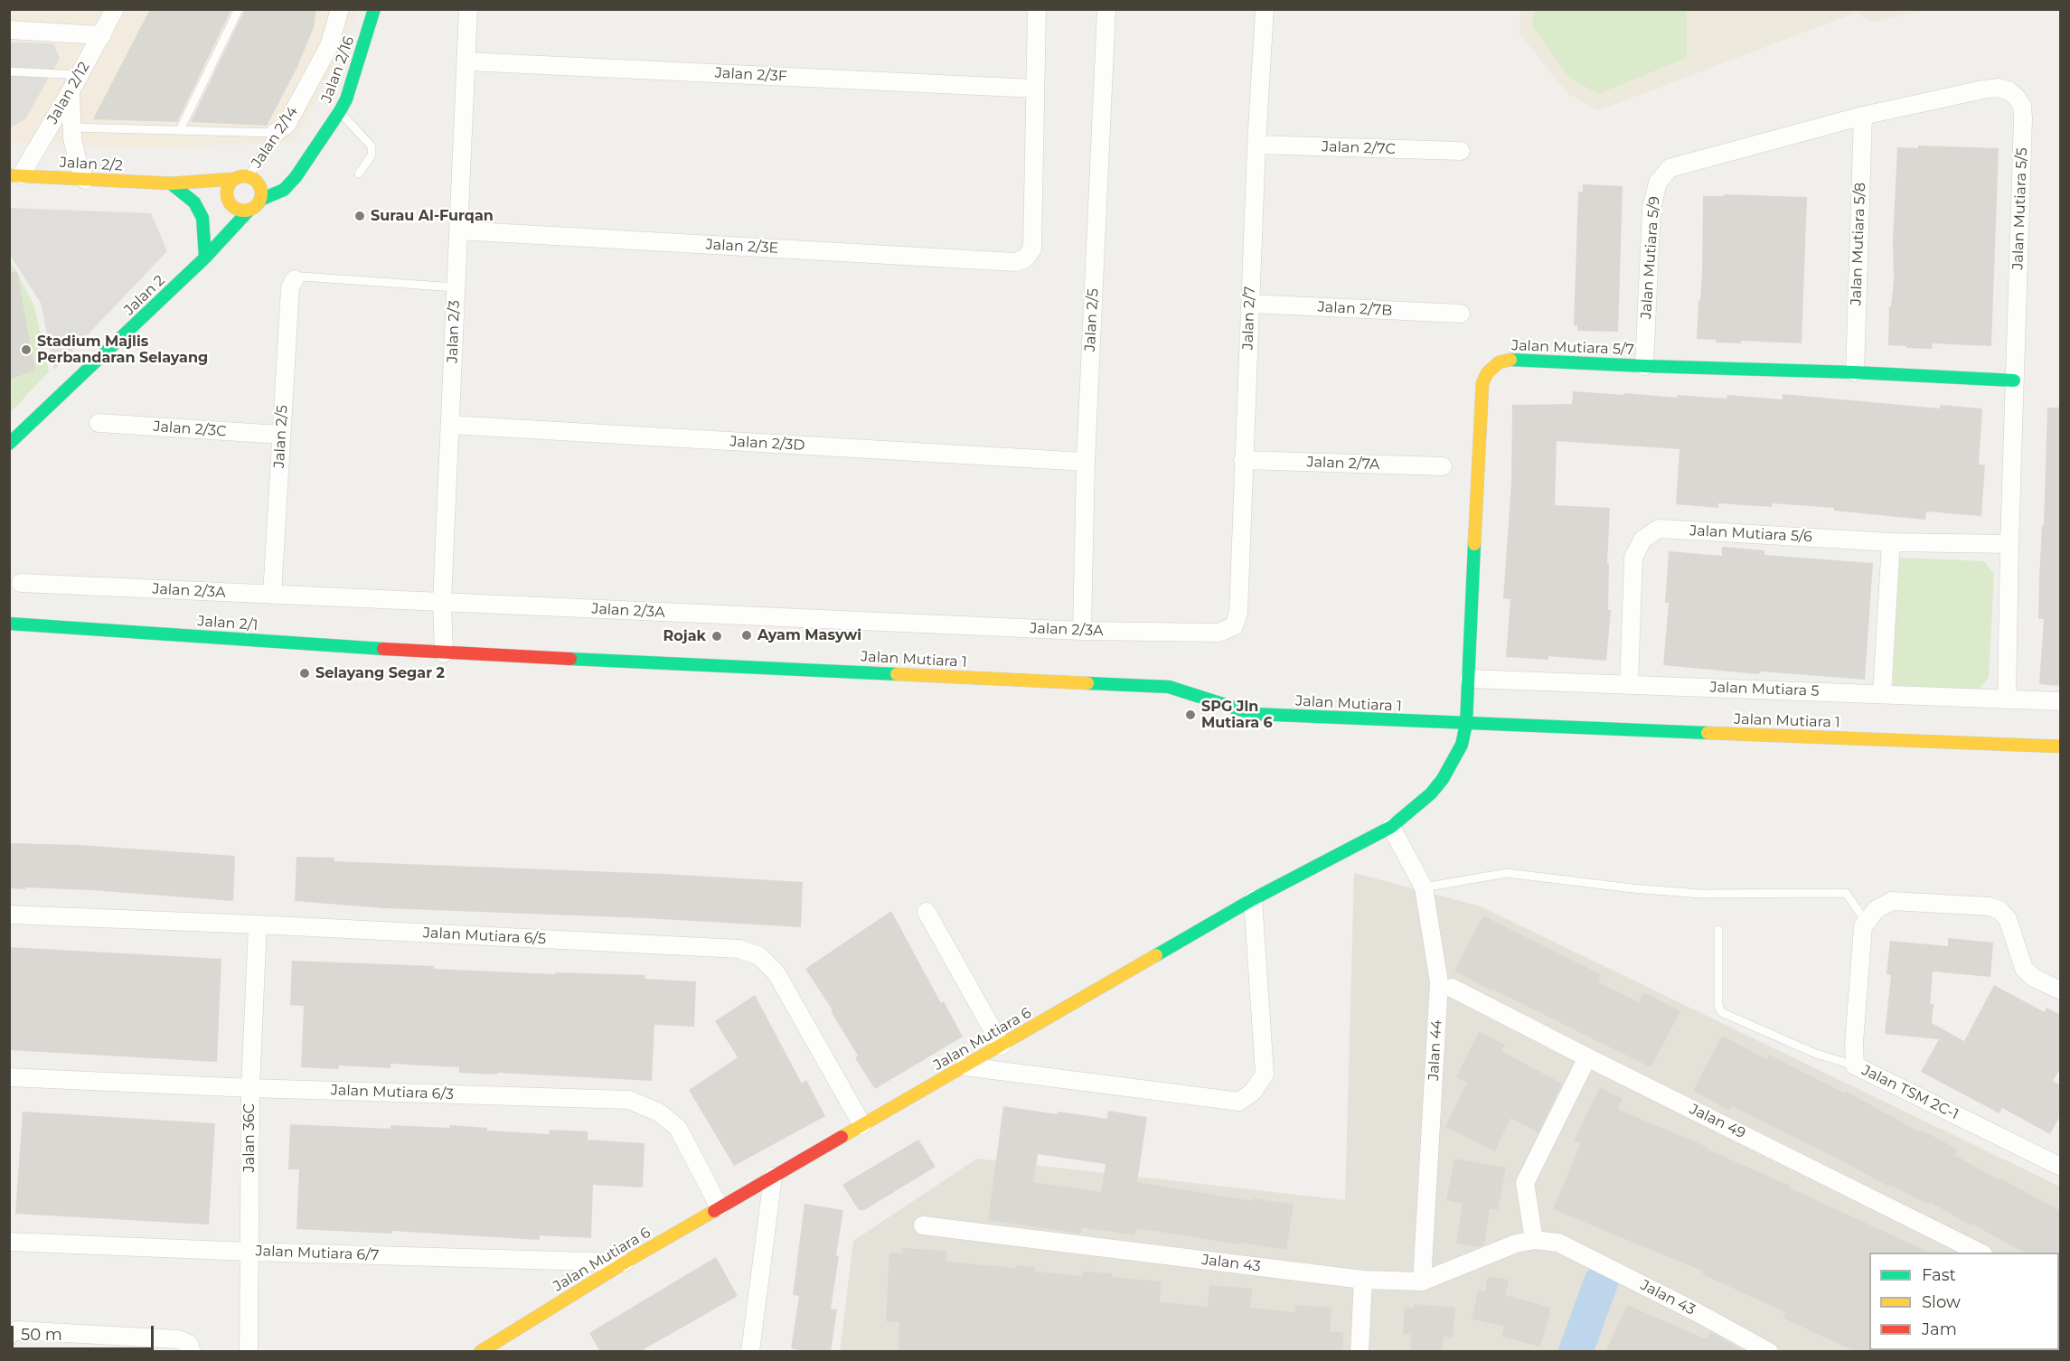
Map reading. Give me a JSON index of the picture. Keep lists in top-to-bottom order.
{
  "streets": {
    "street": [
      "Jalan 2/16",
      "Jalan 2/3F",
      "Jalan 2/12",
      "Jalan 2/14",
      "Jalan 2/7C",
      "Jalan 2/2",
      "Jalan Mutiara 5/5",
      "Jalan Mutiara 5/8",
      "Jalan 2/3E",
      "Jalan Mutiara 5/9",
      "Jalan 2",
      "Jalan 2/7B",
      "Jalan 2/7",
      "Jalan 2/5",
      "Jalan 2/3",
      "Jalan Mutiara 5/7",
      "Jalan 2/3C",
      "Jalan 2/3D",
      "Jalan 2/7A",
      "Jalan Mutiara 5/6",
      "Jalan 2/3A",
      "Jalan 2/1",
      "Jalan Mutiara 1",
      "Jalan Mutiara 5",
      "Jalan Mutiara 6/5",
      "Jalan Mutiara 6",
      "Jalan 44",
      "Jalan Mutiara 6/3",
      "Jalan TSM 2C-1",
      "Jalan 49",
      "Jalan 36C",
      "Jalan Mutiara 6/7",
      "Jalan 43"
    ]
  },
  "crossings": [
    ["Jalan 2/16", "Jalan 2/14"],
    ["Jalan 2/16", "Jalan 2/2"],
    ["Jalan 2/16", "Jalan 2"],
    ["Jalan 2/3F", "Jalan 2/3E"],
    ["Jalan 2/3F", "Jalan 2/3"],
    ["Jalan 2/12", "Jalan 2/2"],
    ["Jalan 2/14", "Jalan 2/2"],
    ["Jalan 2/14", "Jalan 2"],
    ["Jalan 2/7C", "Jalan 2/7"],
    ["Jalan 2/2", "Jalan 2"],
    ["Jalan Mutiara 5/5", "Jalan Mutiara 5/8"],
    ["Jalan Mutiara 5/5", "Jalan Mutiara 5/9"],
    ["Jalan Mutiara 5/5", "Jalan Mutiara 5/7"],
    ["Jalan Mutiara 5/5", "Jalan Mutiara 5/6"],
    ["Jalan Mutiara 5/5", "Jalan Mutiara 5"],
    ["Jalan Mutiara 5/8", "Jalan Mutiara 5/7"],
    ["Jalan 2/3E", "Jalan 2/3"],
    ["Jalan Mutiara 5/9", "Jalan Mutiara 5/7"],
    ["Jalan 2/7B", "Jalan 2/7"],
    ["Jalan 2/7", "Jalan 2/7A"],
    ["Jalan 2/7", "Jalan 2/3A"],
    ["Jalan 2/5", "Jalan 2/3C"],
    ["Jalan 2/5", "Jalan 2/3D"],
    ["Jalan 2/5", "Jalan 2/3A"],
    ["Jalan 2/3", "Jalan 2/3D"],
    ["Jalan 2/3", "Jalan 2/3A"],
    ["Jalan 2/3", "Jalan 2/1"],
    ["Jalan 2/3", "Jalan Mutiara 1"],
    ["Jalan Mutiara 5/7", "Jalan Mutiara 1"],
    ["Jalan Mutiara 5/7", "Jalan Mutiara 5"],
    ["Jalan Mutiara 5/7", "Jalan Mutiara 6"],
    ["Jalan Mutiara 5/6", "Jalan Mutiara 5"],
    ["Jalan 2/1", "Jalan Mutiara 1"],
    ["Jalan Mutiara 1", "Jalan Mutiara 6"],
    ["Jalan Mutiara 6/5", "Jalan Mutiara 6"],
    ["Jalan Mutiara 6/5", "Jalan 36C"],
    ["Jalan Mutiara 6", "Jalan 44"],
    ["Jalan Mutiara 6", "Jalan Mutiara 6/3"],
    ["Jalan Mutiara 6", "Jalan Mutiara 6/7"],
    ["Jalan 44", "Jalan 43"],
    ["Jalan Mutiara 6/3", "Jalan 36C"],
    ["Jalan 36C", "Jalan Mutiara 6/7"]
  ],
  "places": [
    "Surau Al-Furqan",
    "Stadium Majlis Perbandaran Selayang",
    "Ayam Masywi",
    "Rojak",
    "Selayang Segar 2",
    "SPG Jln Mutiara 6"
  ],
  "legend": ["Fast", "Slow", "Jam"],
  "scale_bar": "50 m"
}
